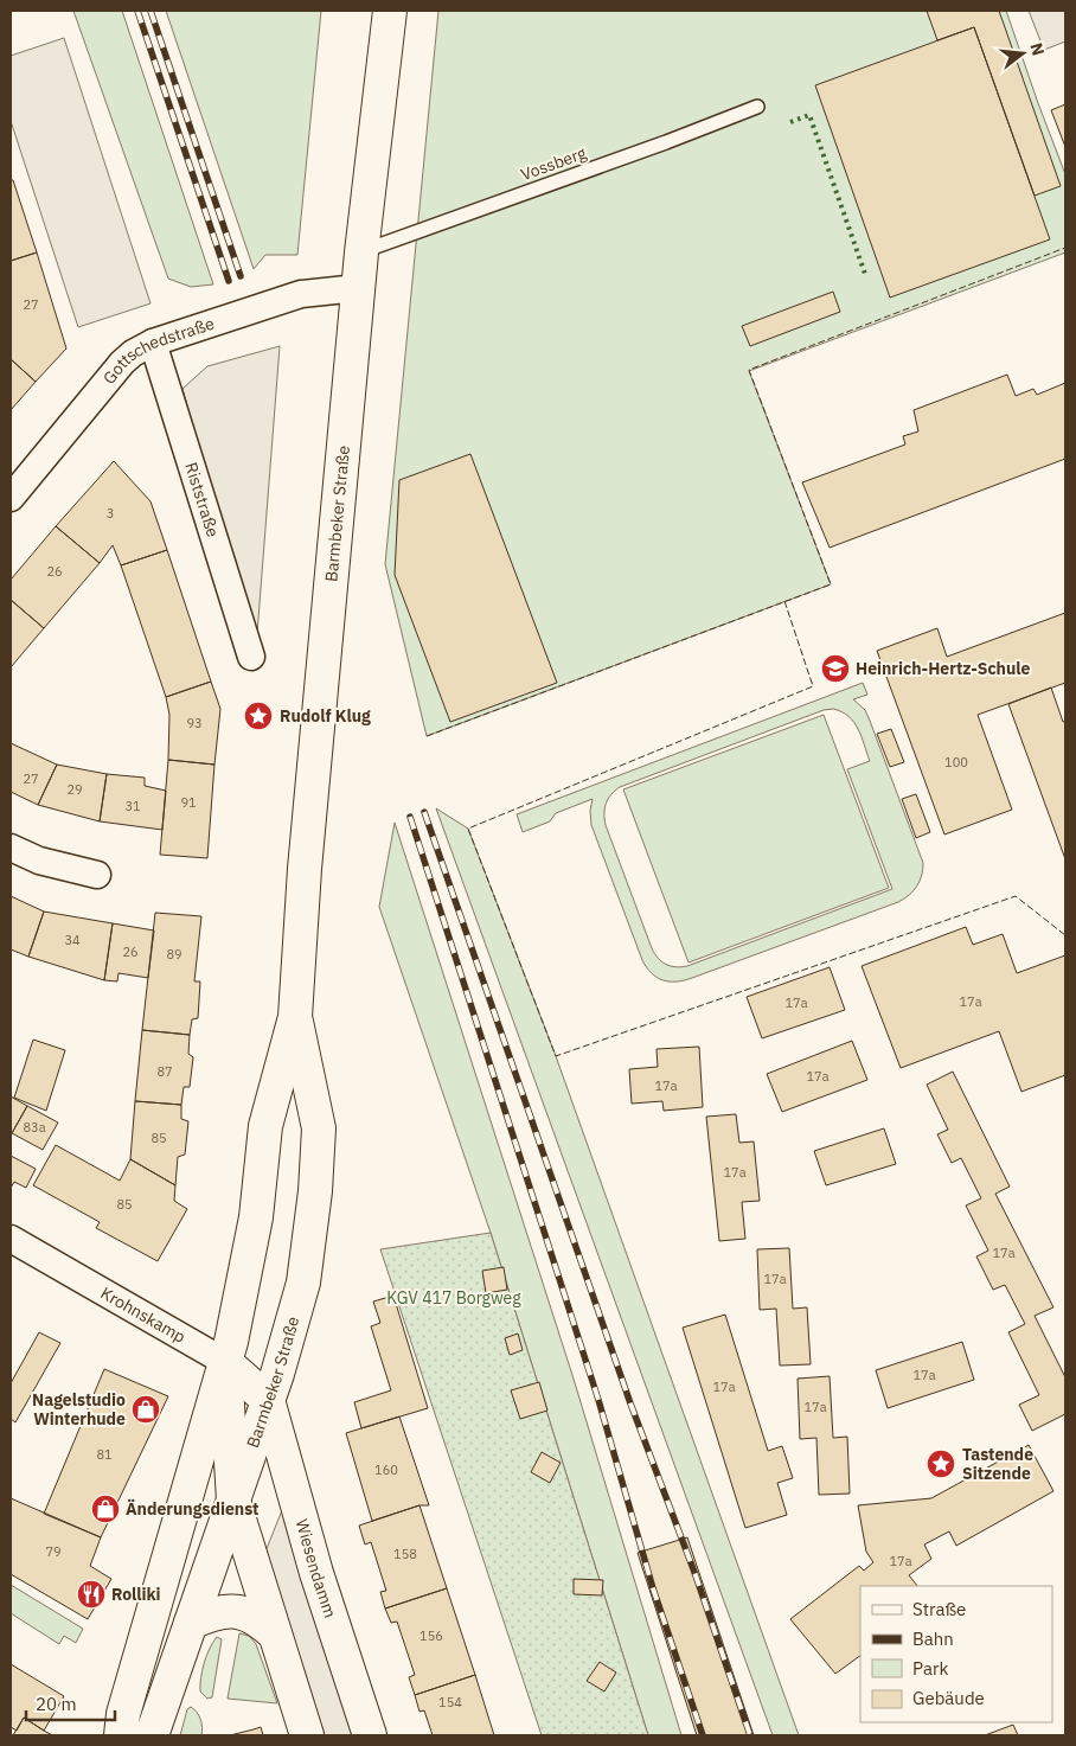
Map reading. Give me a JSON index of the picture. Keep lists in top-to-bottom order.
{
  "streets": {
    "main road": ["Barmbeker Straße", "Krohnskamp", "Wiesendamm"],
    "street": ["Gottschedstraße", "Riststraße"],
    "lane": ["Vossberg"]
  },
  "crossings": [
    ["Vossberg", "Barmbeker Straße"],
    ["Gottschedstraße", "Riststraße"],
    ["Gottschedstraße", "Barmbeker Straße"],
    ["Barmbeker Straße", "Krohnskamp"],
    ["Barmbeker Straße", "Wiesendamm"],
    ["Krohnskamp", "Wiesendamm"]
  ],
  "parks": ["KGV 417 Borgweg"],
  "places": {
    "school or university": ["Heinrich-Hertz-Schule"],
    "place": ["Rudolf Klug", "Tastende Sitzende"],
    "shop": ["Nagelstudio Winterhude", "Änderungsdienst"],
    "restaurant": ["Rolliki"]
  },
  "house_numbers": [
    "27",
    "3",
    "26",
    "93",
    "100",
    "27",
    "29",
    "91",
    "31",
    "34",
    "26",
    "89",
    "17a",
    "17a",
    "87",
    "17a",
    "17a",
    "83a",
    "85",
    "17a",
    "85",
    "17a",
    "17a",
    "17a",
    "17a",
    "17a",
    "81",
    "160",
    "79",
    "158",
    "17a",
    "156",
    "154"
  ],
  "legend": [
    "Straße",
    "Bahn",
    "Park",
    "Gebäude"
  ],
  "scale_bar": "20 m",
  "north": "right"
}
